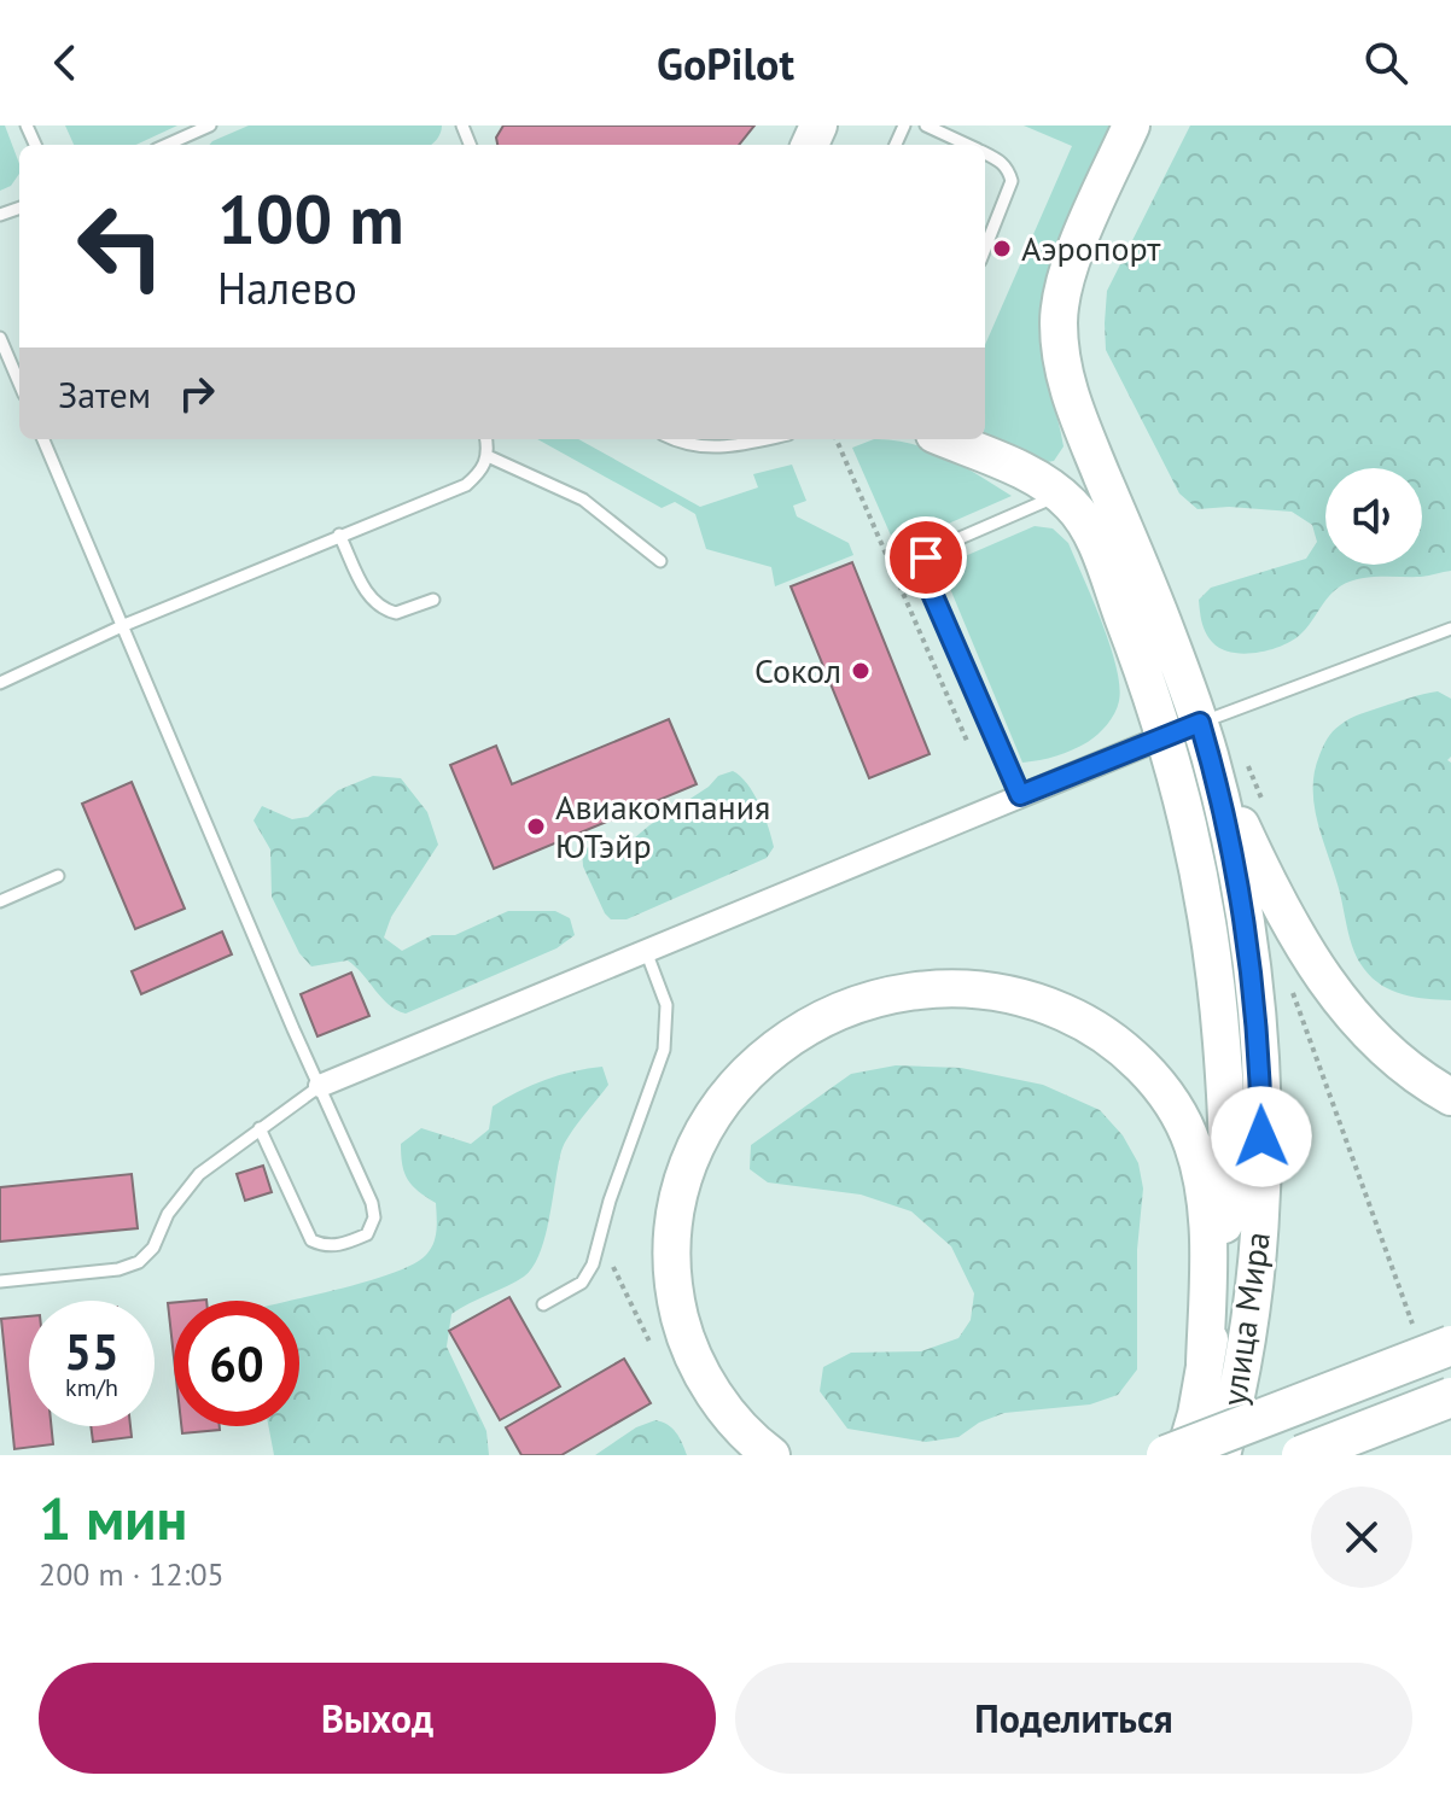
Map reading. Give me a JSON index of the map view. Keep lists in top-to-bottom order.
{
  "streets": {
    "main road": ["улица Мира"]
  },
  "places": ["Аэропорт", "Сокол", "Авиакомпания ЮТэйр"],
  "page": {
    "header": "GoPilot",
    "turn": ["100 m", "Налево"],
    "then": "Затем",
    "speed": "55 km/h",
    "limit": "60",
    "heading": ["1 мин", "200 m · 12:05"],
    "buttons": ["Выход", "Поделиться"]
  }
}
